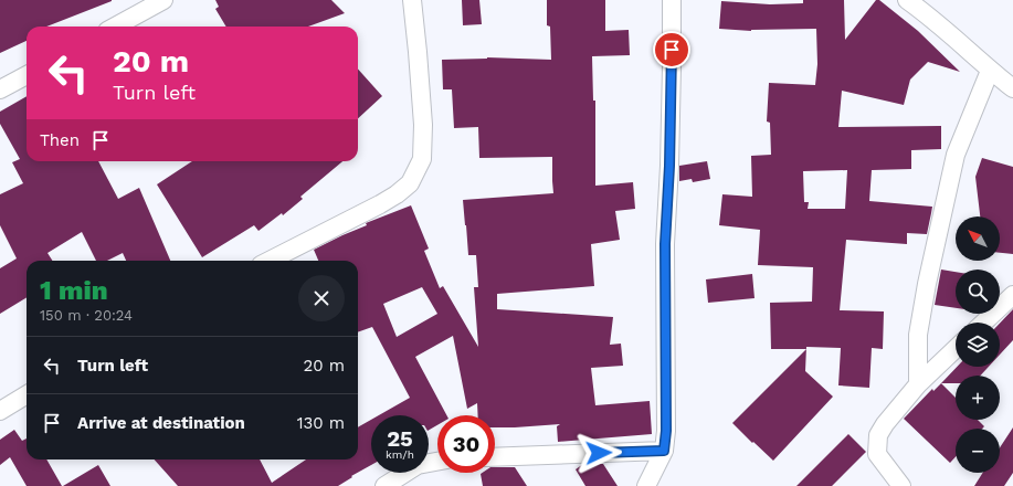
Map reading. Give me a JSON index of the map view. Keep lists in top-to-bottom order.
{
  "north": "top left",
  "page": {
    "turn": ["20 m", "Turn left"],
    "then": "Then",
    "map_buttons": ["+", "−"],
    "heading": ["1 min", "150 m · 20:24"],
    "list": [
      {
        "name": "Turn left",
        "value": "20 m"
      },
      {
        "name": "Arrive at destination",
        "value": "130 m"
      }
    ],
    "speed": "25 km/h",
    "limit": "30"
  }
}
